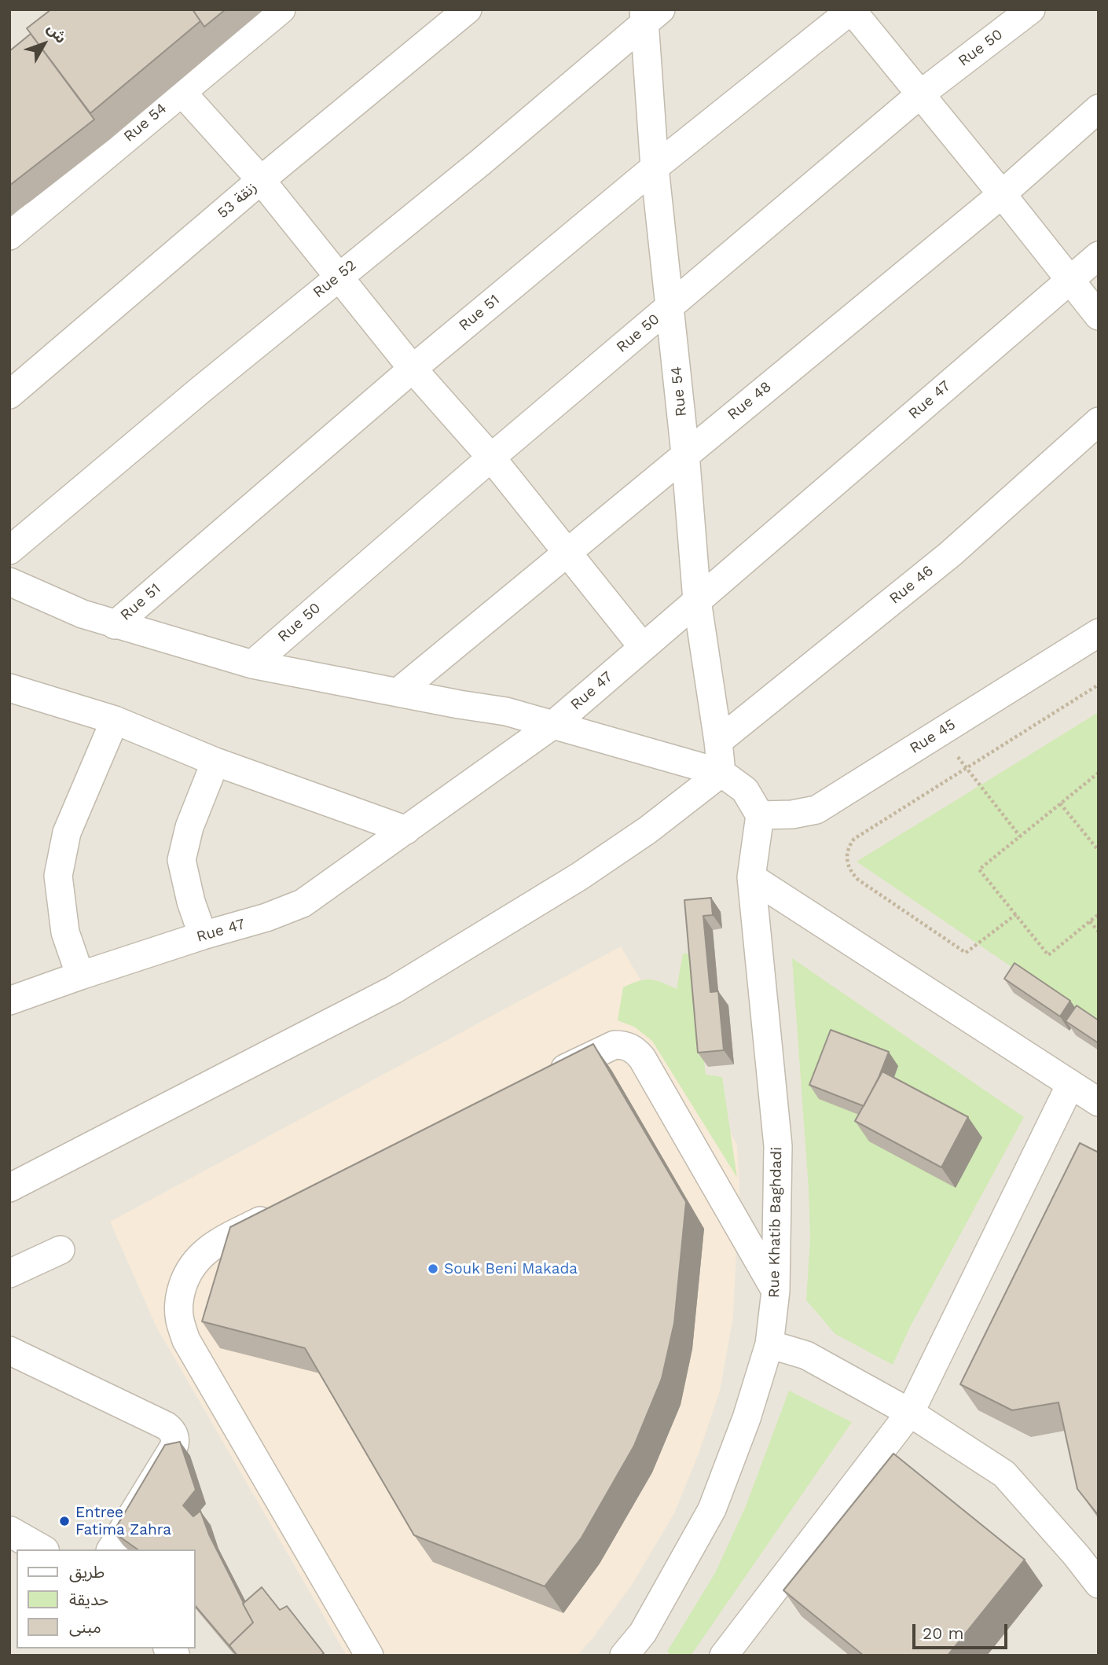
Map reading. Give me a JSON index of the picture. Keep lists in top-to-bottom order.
{
  "streets": {
    "street": [
      "Rue 50",
      "Rue 54",
      "زنقة 53",
      "Rue 52",
      "Rue 51",
      "Rue 47",
      "Rue 48",
      "Rue 46",
      "Rue 45",
      "Rue Khatib Baghdadi"
    ]
  },
  "crossings": [
    ["Rue 50", "Rue 54"],
    ["Rue 54", "Rue 52"],
    ["Rue 54", "Rue 51"],
    ["Rue 54", "Rue 47"],
    ["Rue 54", "Rue 48"],
    ["Rue 54", "Rue 46"],
    ["Rue 45", "Rue Khatib Baghdadi"]
  ],
  "places": ["Souk Beni Makada", "Entree Fatima Zahra"],
  "legend": ["طريق", "حديقة", "مبنى"],
  "scale_bar": "20 m",
  "north": "top right"
}
